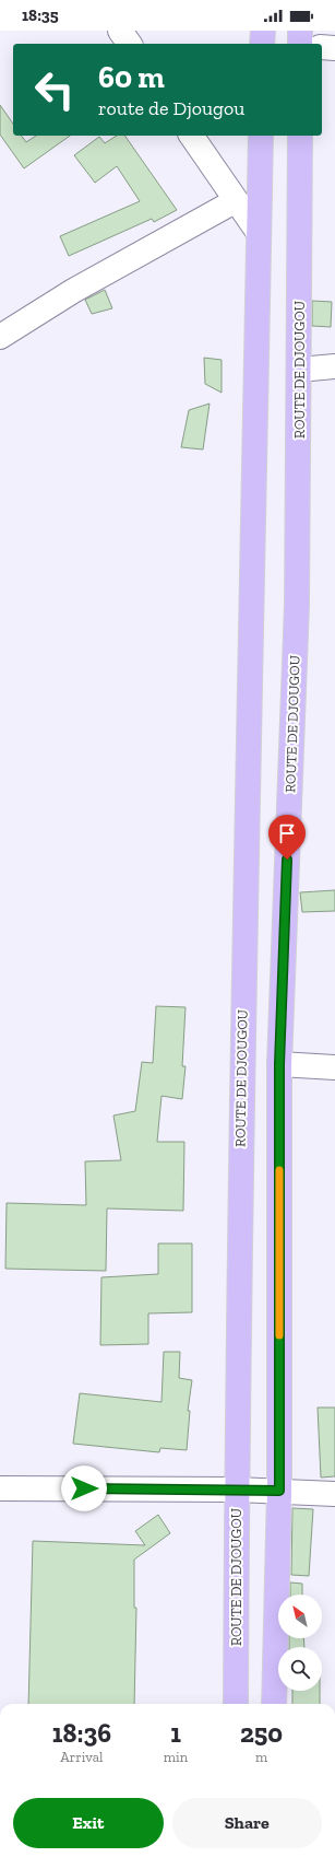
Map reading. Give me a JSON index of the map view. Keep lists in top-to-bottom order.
{
  "streets": {
    "highway": ["ROUTE DE DJOUGOU"]
  },
  "north": "top left",
  "page": {
    "status": "18:35",
    "turn": ["60 m", "route de Djougou"],
    "eta": [
      "18:36",
      "Arrival",
      "1",
      "min",
      "250",
      "m"
    ],
    "buttons": ["Exit", "Share"]
  }
}
